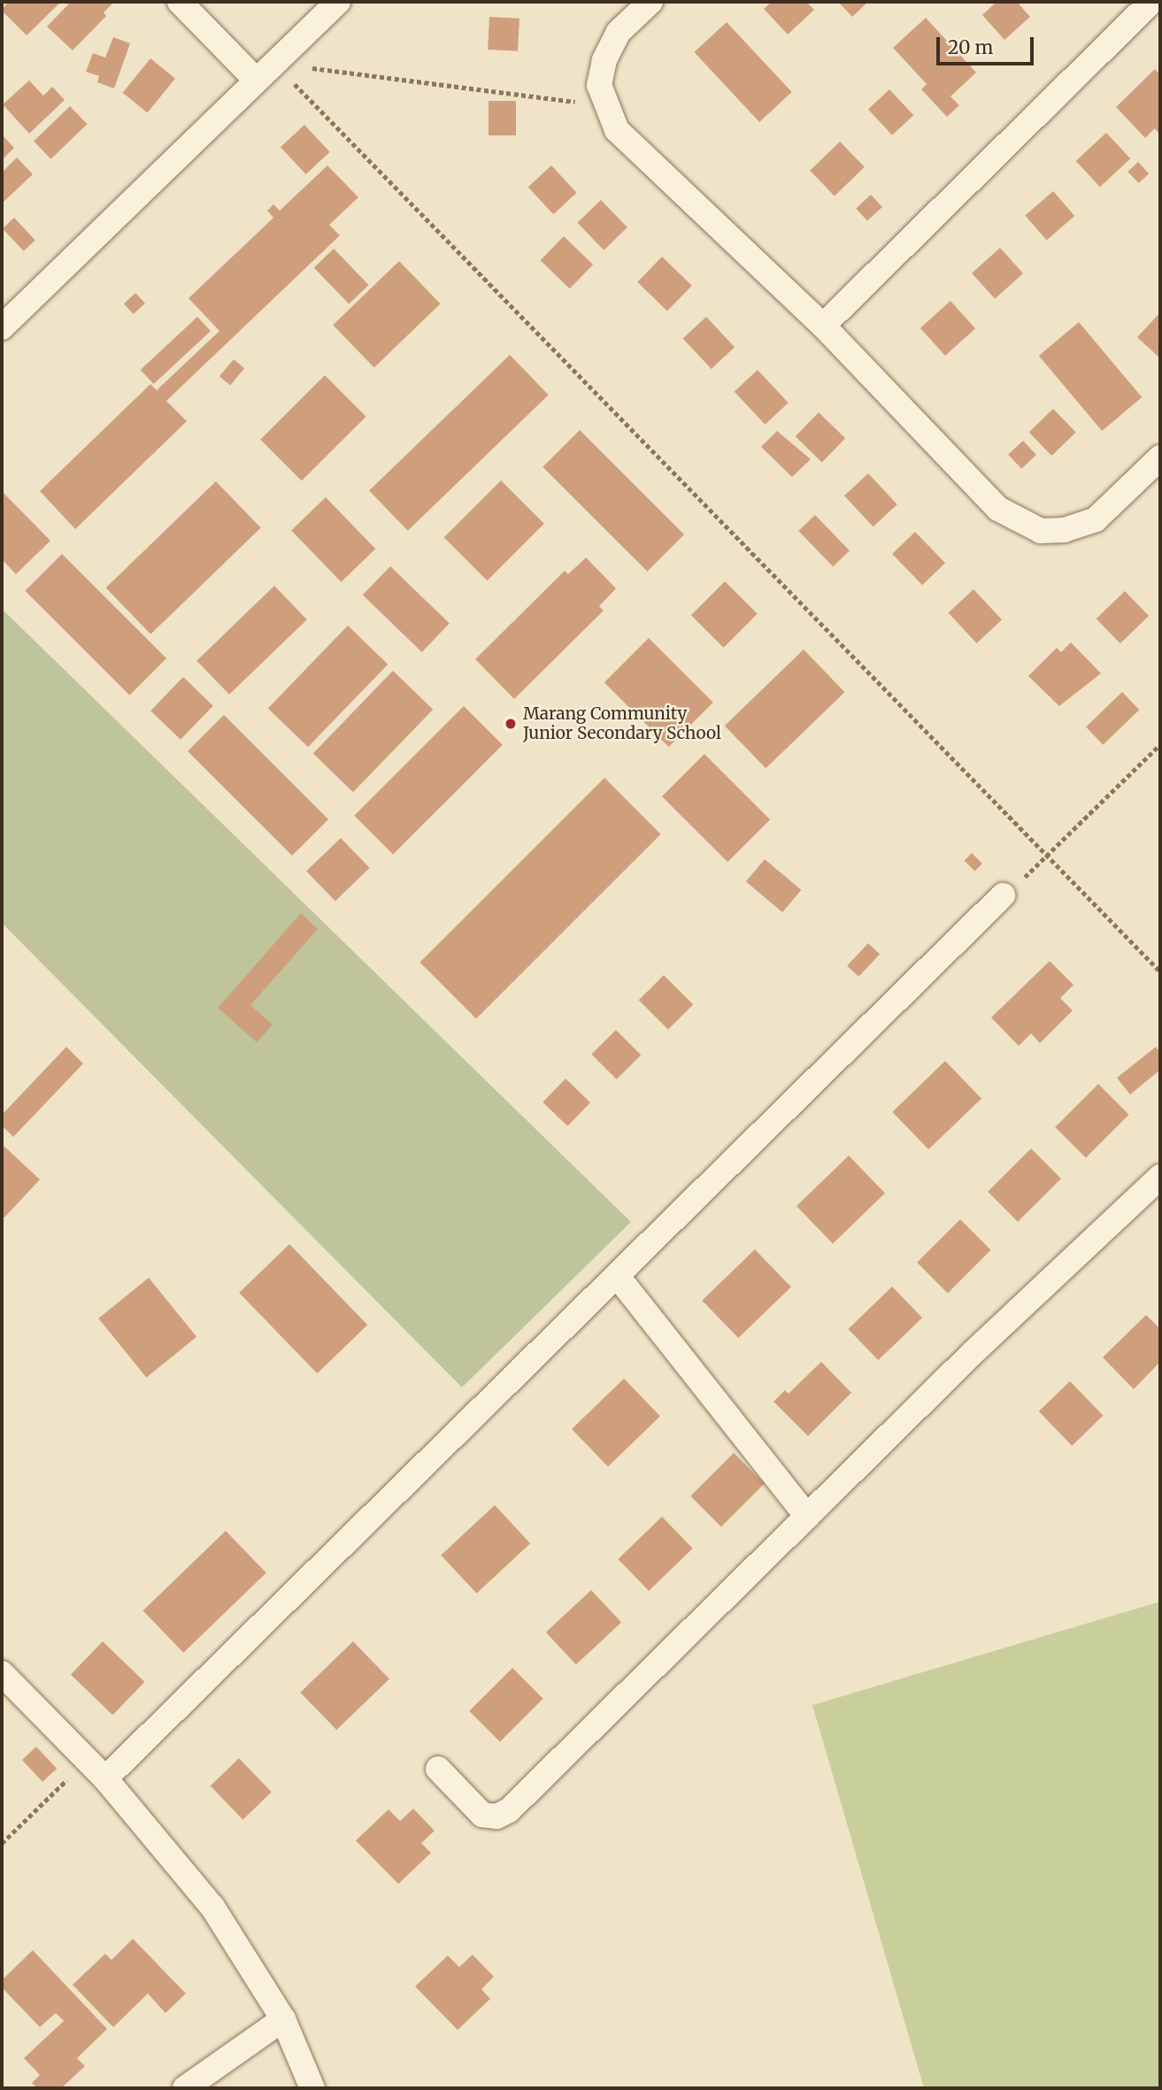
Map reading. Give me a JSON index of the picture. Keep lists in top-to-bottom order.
{
  "places": ["Marang Community Junior Secondary School"],
  "scale_bar": "20 m"
}
